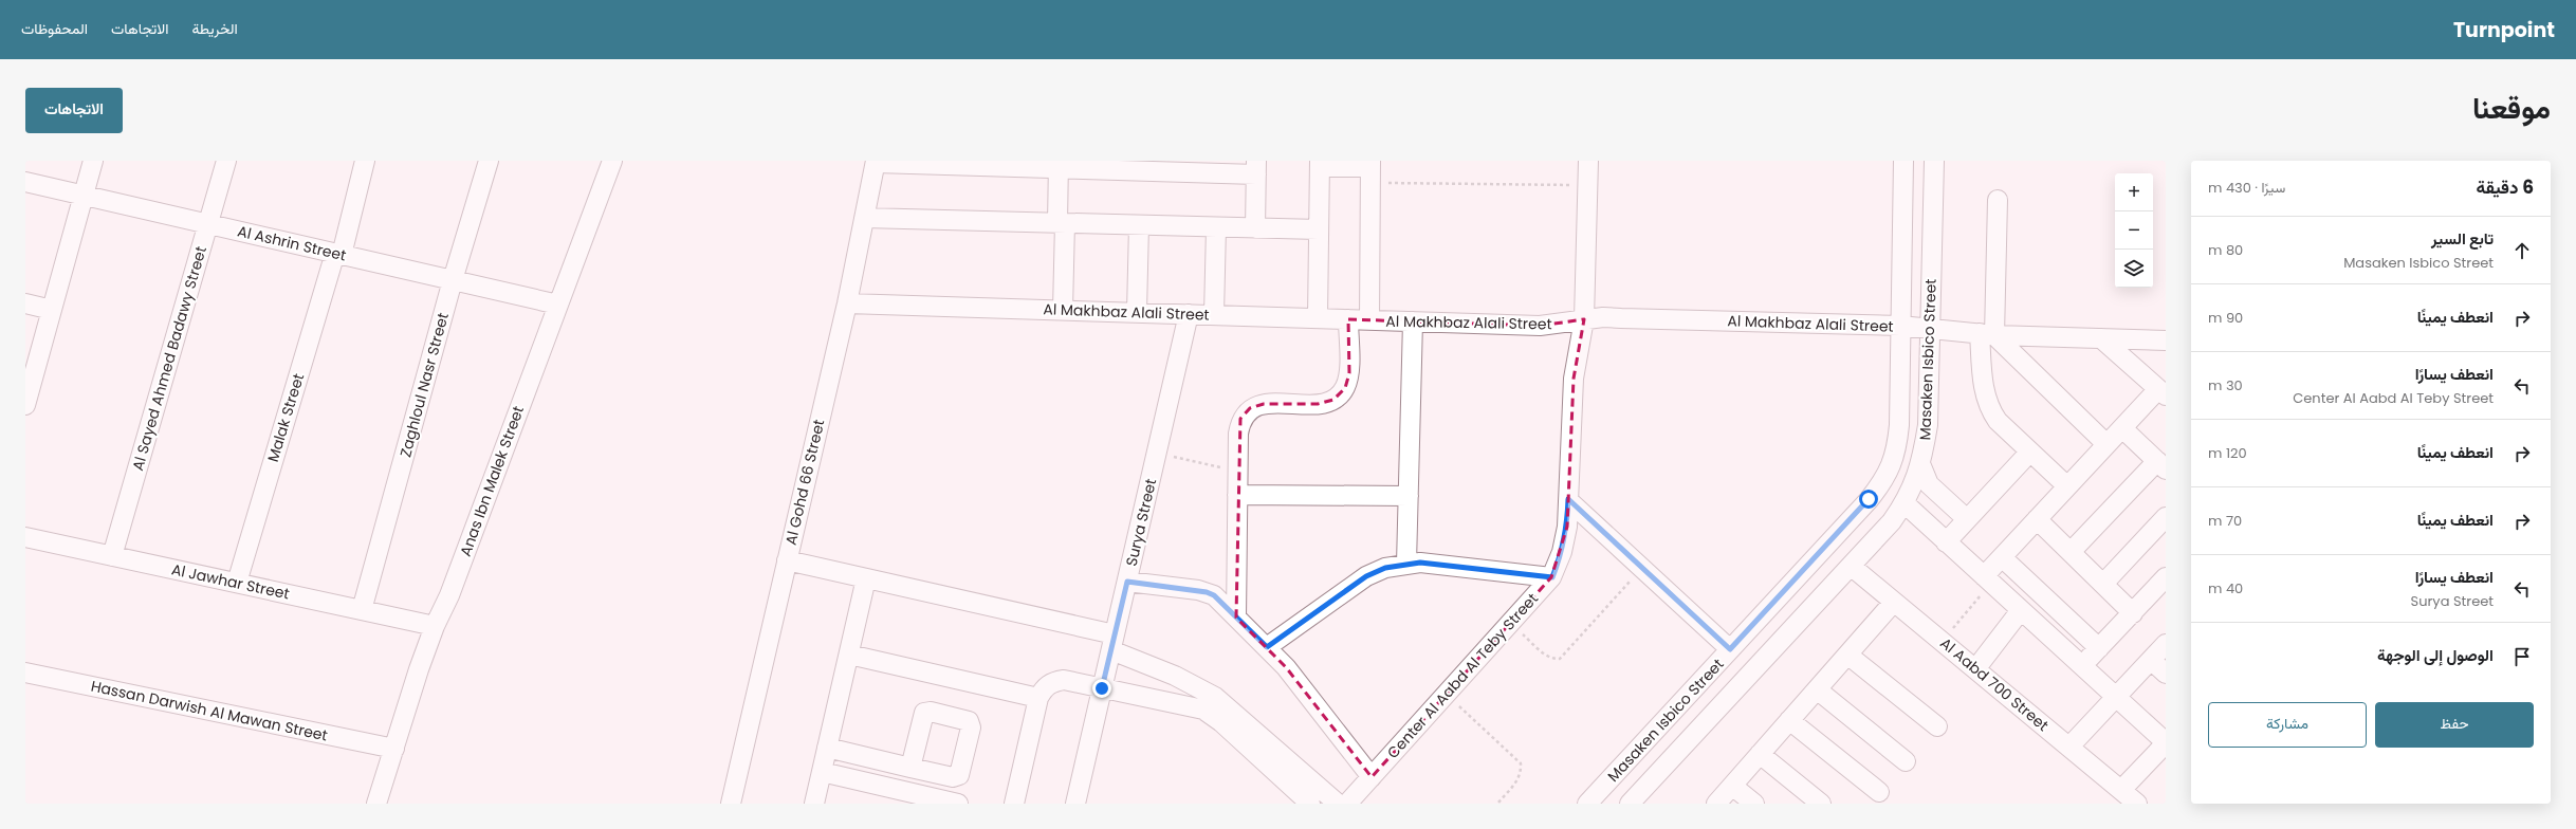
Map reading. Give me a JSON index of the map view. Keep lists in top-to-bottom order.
{
  "streets": {
    "street": [
      "Al Ashrin Street",
      "Al Makhbaz Alali Street",
      "Al Sayed Ahmed Badawy Street",
      "Masaken Isbico Street",
      "Zaghloul Nasr Street",
      "Malak Street",
      "Anas Ibn Malek Street",
      "Al Gohd 66 Street",
      "Surya Street",
      "Al Jawhar Street",
      "Center Al Aabd Al Teby Street",
      "Al Aabd 700 Street",
      "Hassan Darwish Al Mawan Street"
    ]
  },
  "crossings": [
    ["Al Ashrin Street", "Al Sayed Ahmed Badawy Street"],
    ["Al Ashrin Street", "Zaghloul Nasr Street"],
    ["Al Ashrin Street", "Malak Street"],
    ["Al Ashrin Street", "Anas Ibn Malek Street"],
    ["Al Makhbaz Alali Street", "Masaken Isbico Street"],
    ["Al Makhbaz Alali Street", "Al Gohd 66 Street"],
    ["Al Makhbaz Alali Street", "Surya Street"],
    ["Al Makhbaz Alali Street", "Center Al Aabd Al Teby Street"],
    ["Al Sayed Ahmed Badawy Street", "Al Jawhar Street"],
    ["Masaken Isbico Street", "Al Aabd 700 Street"],
    ["Zaghloul Nasr Street", "Al Jawhar Street"],
    ["Malak Street", "Al Jawhar Street"],
    ["Anas Ibn Malek Street", "Al Jawhar Street"],
    ["Anas Ibn Malek Street", "Hassan Darwish Al Mawan Street"]
  ],
  "page": {
    "header": "Turnpoint",
    "nav": ["الخريطة", "الاتجاهات", "المحفوظات"],
    "title": "موقعنا",
    "buttons": [
      "الاتجاهات",
      ["حفظ", "مشاركة"]
    ],
    "heading": ["6 دقيقة", "سيرًا · 430 m"],
    "map_buttons": ["+", "−"],
    "list": [
      ["تابع السير", "Masaken Isbico Street", "80 m"],
      ["انعطف يمينًا", "90 m"],
      ["انعطف يسارًا", "Center Al Aabd Al Teby Street", "30 m"],
      ["انعطف يمينًا", "120 m"],
      ["انعطف يمينًا", "70 m"],
      ["انعطف يسارًا", "Surya Street", "40 m"],
      "الوصول إلى الوجهة"
    ]
  }
}
